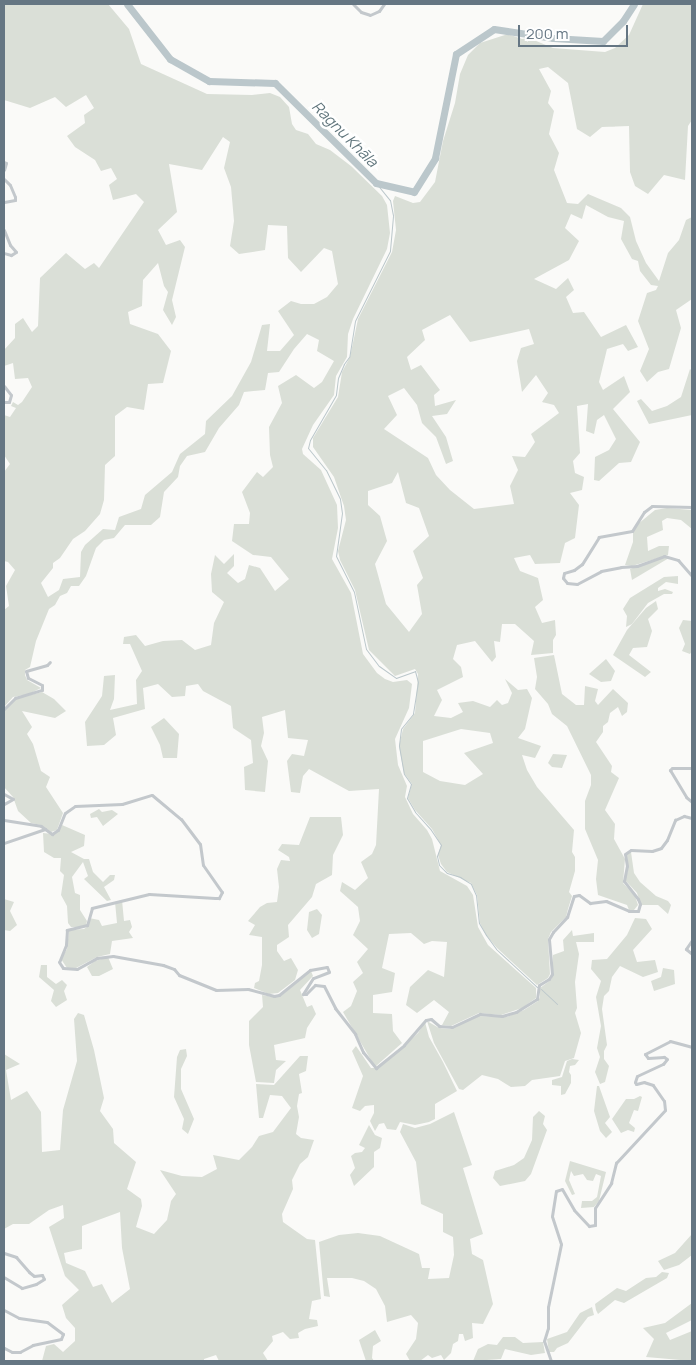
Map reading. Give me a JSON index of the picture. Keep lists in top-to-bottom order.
{
  "water": ["Ragnu Khāla"],
  "scale_bar": "200 m"
}
